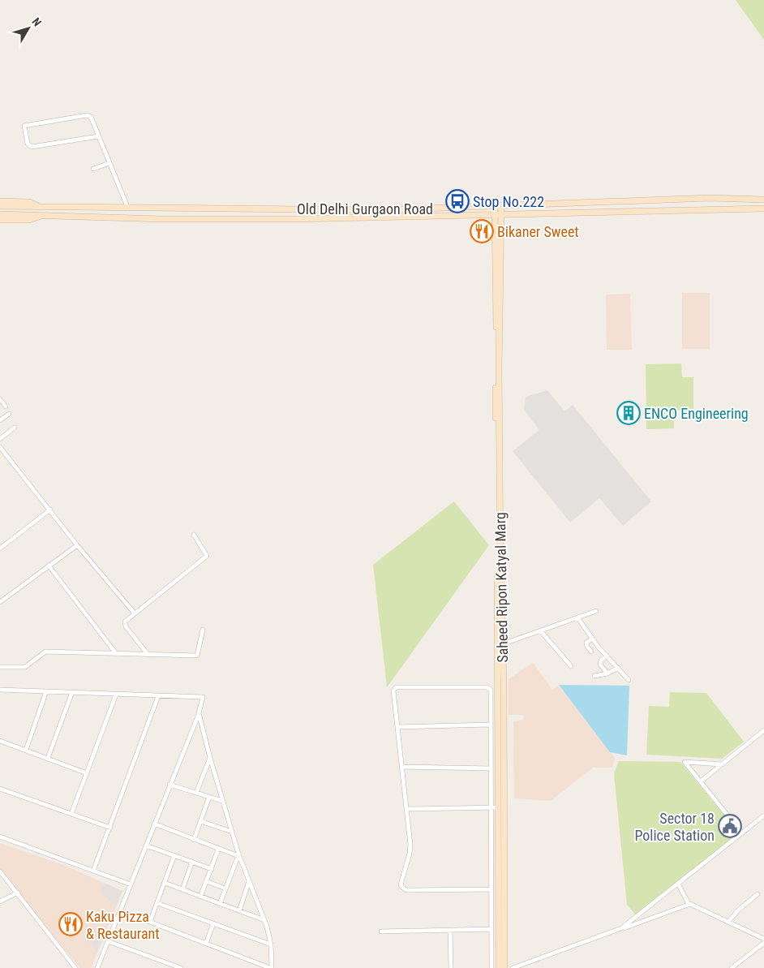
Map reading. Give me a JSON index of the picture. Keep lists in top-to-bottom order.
{
  "streets": {
    "main road": ["Old Delhi Gurgaon Road", "Saheed Ripon Katyal Marg"]
  },
  "crossings": [
    ["Old Delhi Gurgaon Road", "Saheed Ripon Katyal Marg"]
  ],
  "places": {
    "bus stop": ["Stop No.222"],
    "restaurant": ["Bikaner Sweet", "Kaku Pizza & Restaurant"],
    "building": ["ENCO Engineering"],
    "public building": ["Sector 18 Police Station"]
  },
  "north": "top right"
}
